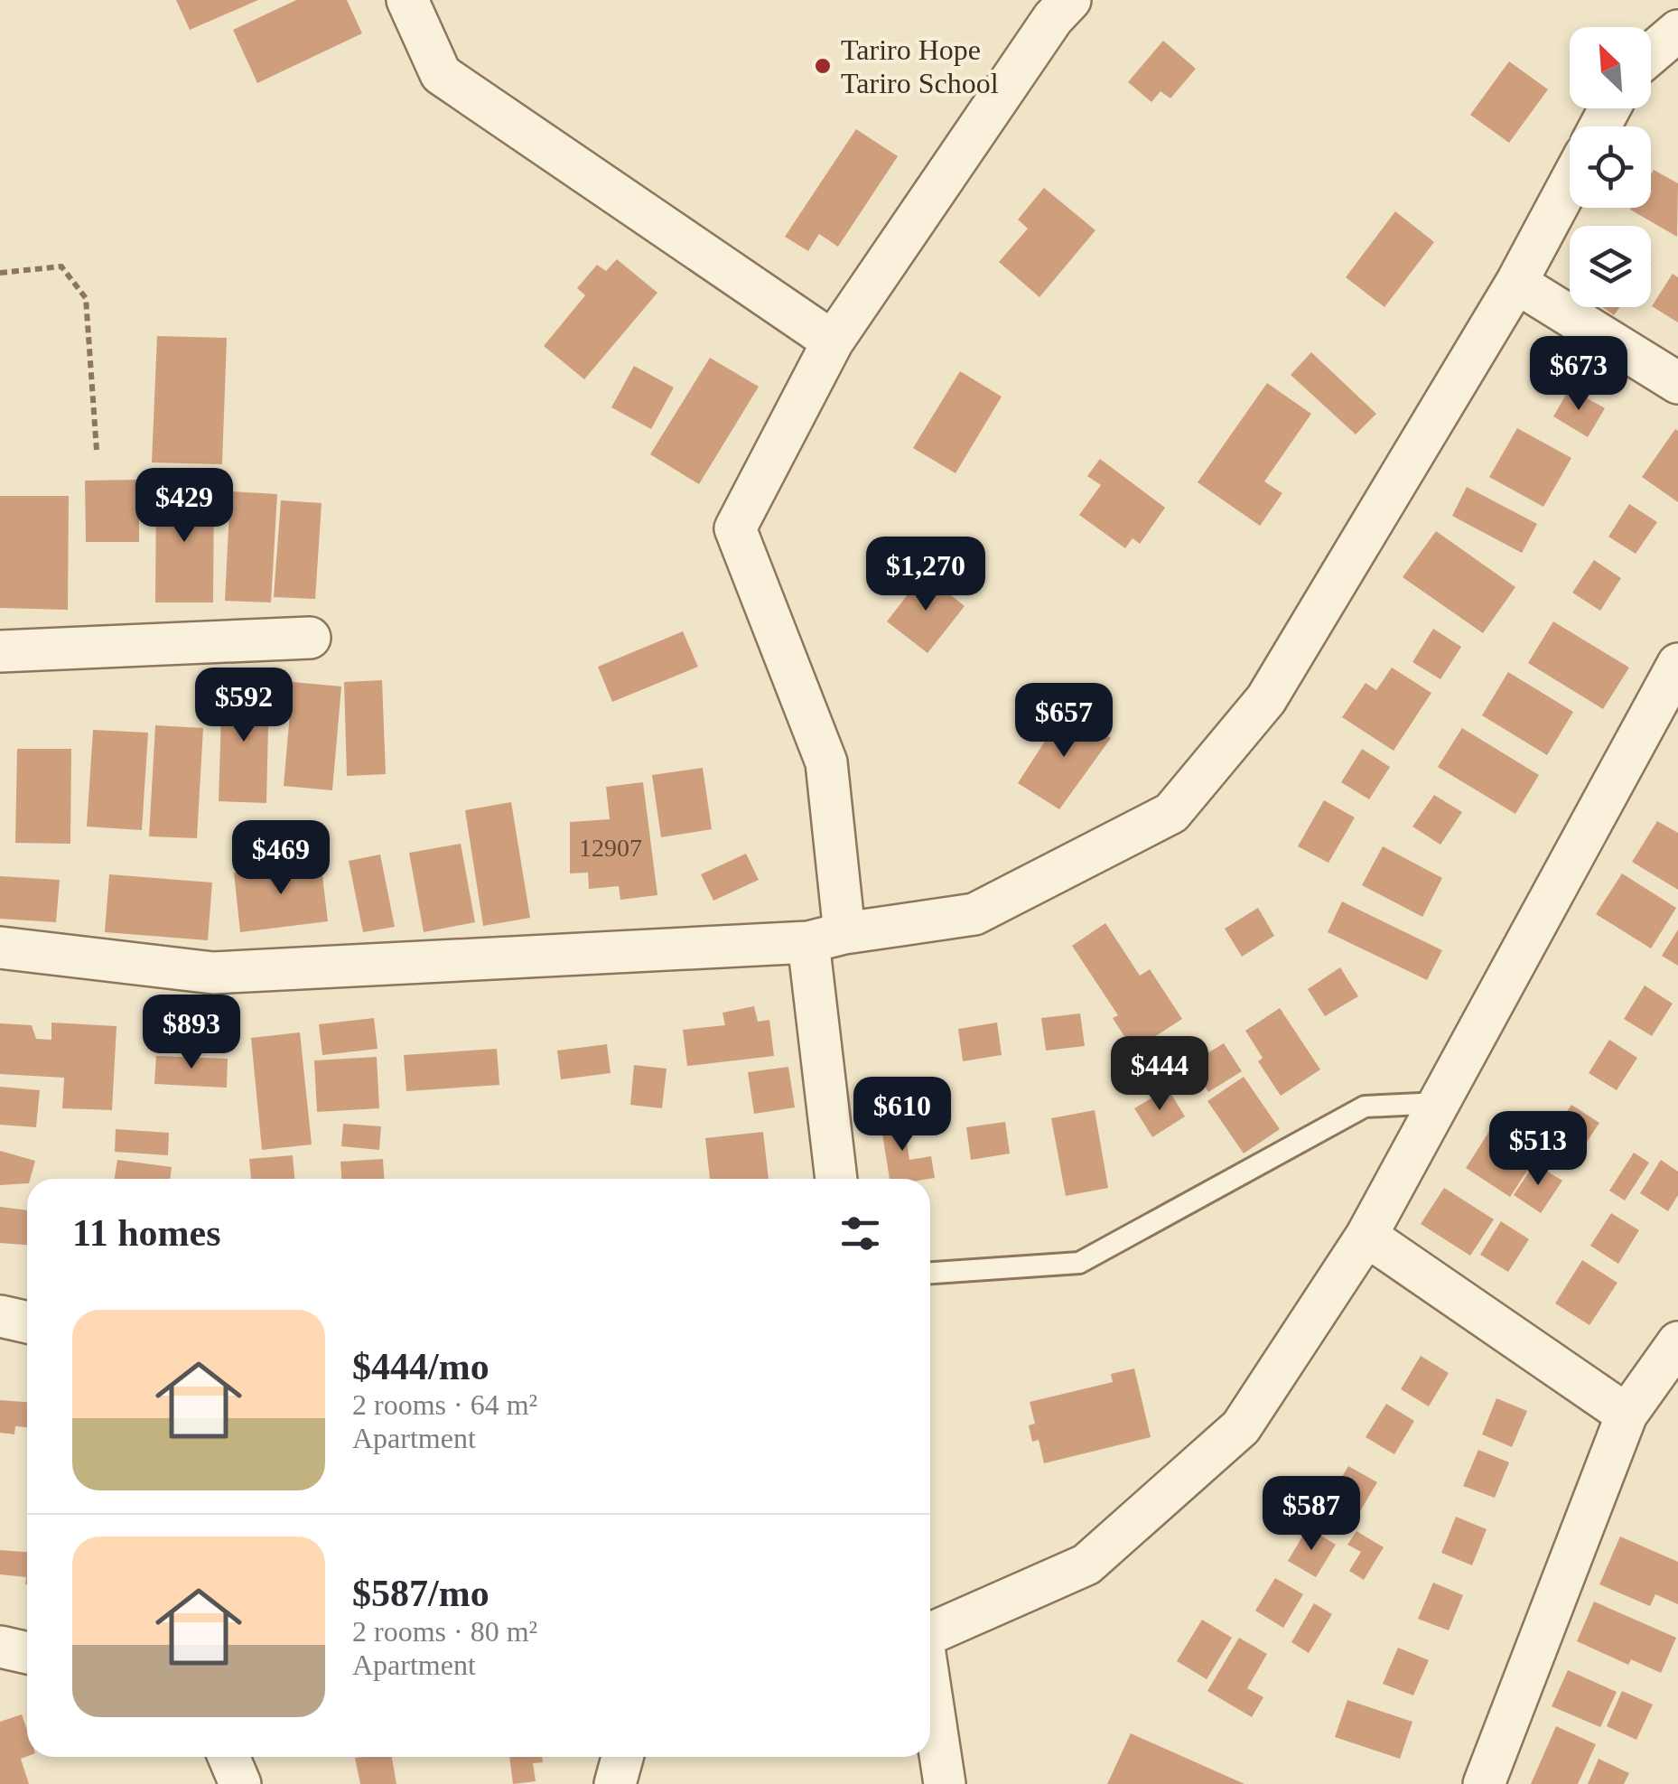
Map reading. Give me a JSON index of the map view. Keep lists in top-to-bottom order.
{
  "places": ["Tariro Hope Tariro School"],
  "house_numbers": ["12907"],
  "north": "top left",
  "page": {
    "price": [
      "$673",
      "$429",
      "$1,270",
      "$592",
      "$657",
      "$469",
      "$893",
      "$444",
      "$610",
      "$513",
      "$587"
    ],
    "heading": "11 homes",
    "list": [
      {
        "name": "$444/mo",
        "note": "2 rooms · 64 m² · Apartment"
      },
      {
        "name": "$587/mo",
        "note": "2 rooms · 80 m² · Apartment"
      }
    ]
  }
}
